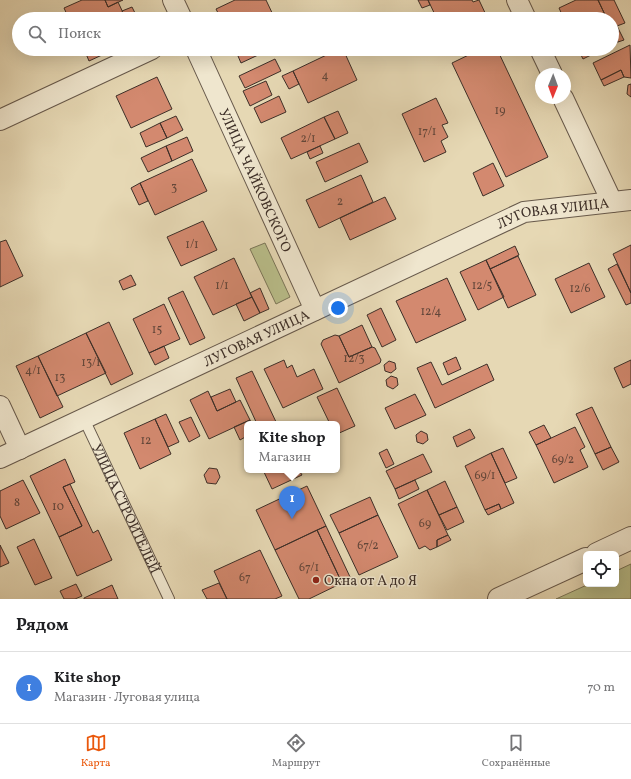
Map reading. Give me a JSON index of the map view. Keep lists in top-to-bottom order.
{
  "streets": {
    "street": ["УЛИЦА ЧАЙКОВСКОГО", "ЛУГОВАЯ УЛИЦА"],
    "lane": ["УЛИЦА СТРОИТЕЛЕЙ"]
  },
  "crossings": [
    ["УЛИЦА ЧАЙКОВСКОГО", "ЛУГОВАЯ УЛИЦА"],
    ["ЛУГОВАЯ УЛИЦА", "УЛИЦА СТРОИТЕЛЕЙ"]
  ],
  "places": ["Окна от А до Я"],
  "house_numbers": [
    "4",
    "19",
    "17/1",
    "2/1",
    "3",
    "2",
    "1/1",
    "1/1",
    "12/5",
    "12/6",
    "12/4",
    "15",
    "12/3",
    "13/1",
    "4/1",
    "13",
    "12",
    "69/2",
    "69/1",
    "8",
    "10",
    "69",
    "67/2",
    "67/1",
    "67"
  ],
  "north": "bottom",
  "page": {
    "search": "Поиск",
    "popup": ["Kite shop", "Магазин"],
    "pins": "1",
    "heading": "Рядом",
    "list": [
      {
        "mark": "1",
        "name": "Kite shop",
        "note": "Магазин · Луговая улица",
        "value": "70 m"
      }
    ],
    "nav": ["Карта", "Маршрут", "Сохранённые"]
  }
}
